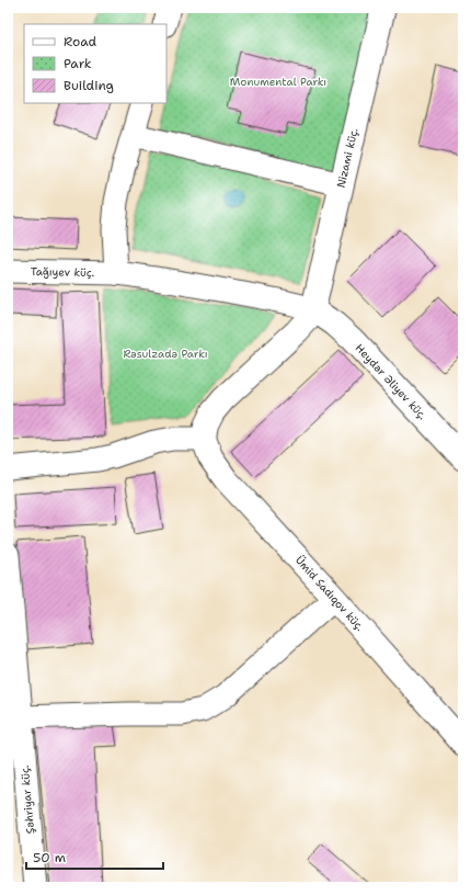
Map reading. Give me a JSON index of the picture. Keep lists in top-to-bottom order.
{
  "streets": {
    "main road": ["Nizami küç.", "Heydər Əliyev küç.", "Ümid Sadıqov küç."],
    "street": ["Tağıyev küç.", "Şəhriyar küç."]
  },
  "crossings": [
    ["Nizami küç.", "Tağıyev küç."],
    ["Nizami küç.", "Heydər Əliyev küç."],
    ["Tağıyev küç.", "Heydər Əliyev küç."]
  ],
  "parks": ["Monumental Parkı", "Rəsulzadə Parkı"],
  "legend": ["Road", "Park", "Building"],
  "scale_bar": "50 m"
}
